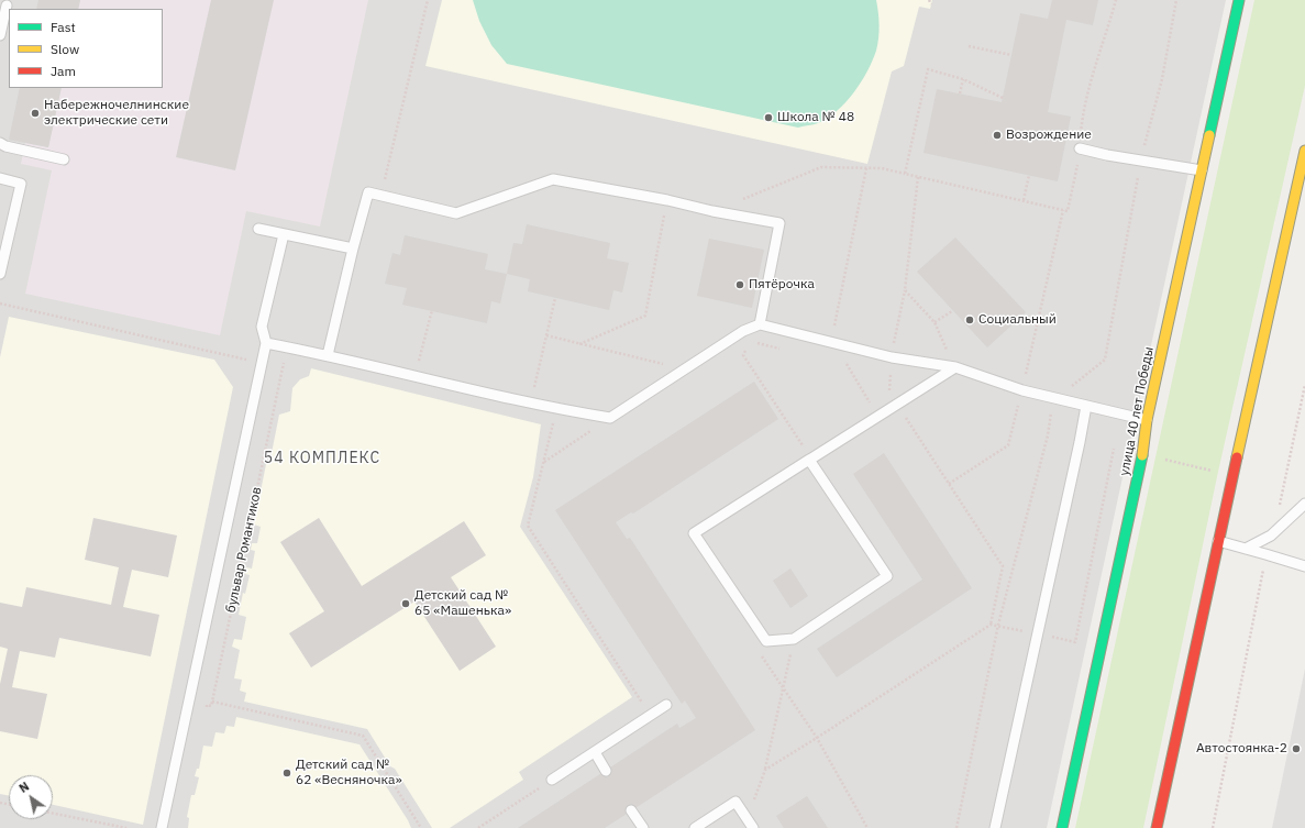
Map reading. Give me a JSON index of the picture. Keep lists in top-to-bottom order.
{
  "streets": {
    "street": ["улица 40 лет Победы"],
    "path": ["бульвар Романтиков"]
  },
  "districts": ["54 КОМПЛЕКС"],
  "places": [
    "Набережночелнинские электрические сети",
    "Школа № 48",
    "Возрождение",
    "Пятёрочка",
    "Социальный",
    "Детский сад № 65 «Машенька»",
    "Автостоянка-2",
    "Детский сад № 62 «Весняночка»"
  ],
  "legend": ["Fast", "Slow", "Jam"],
  "north": "top left"
}
